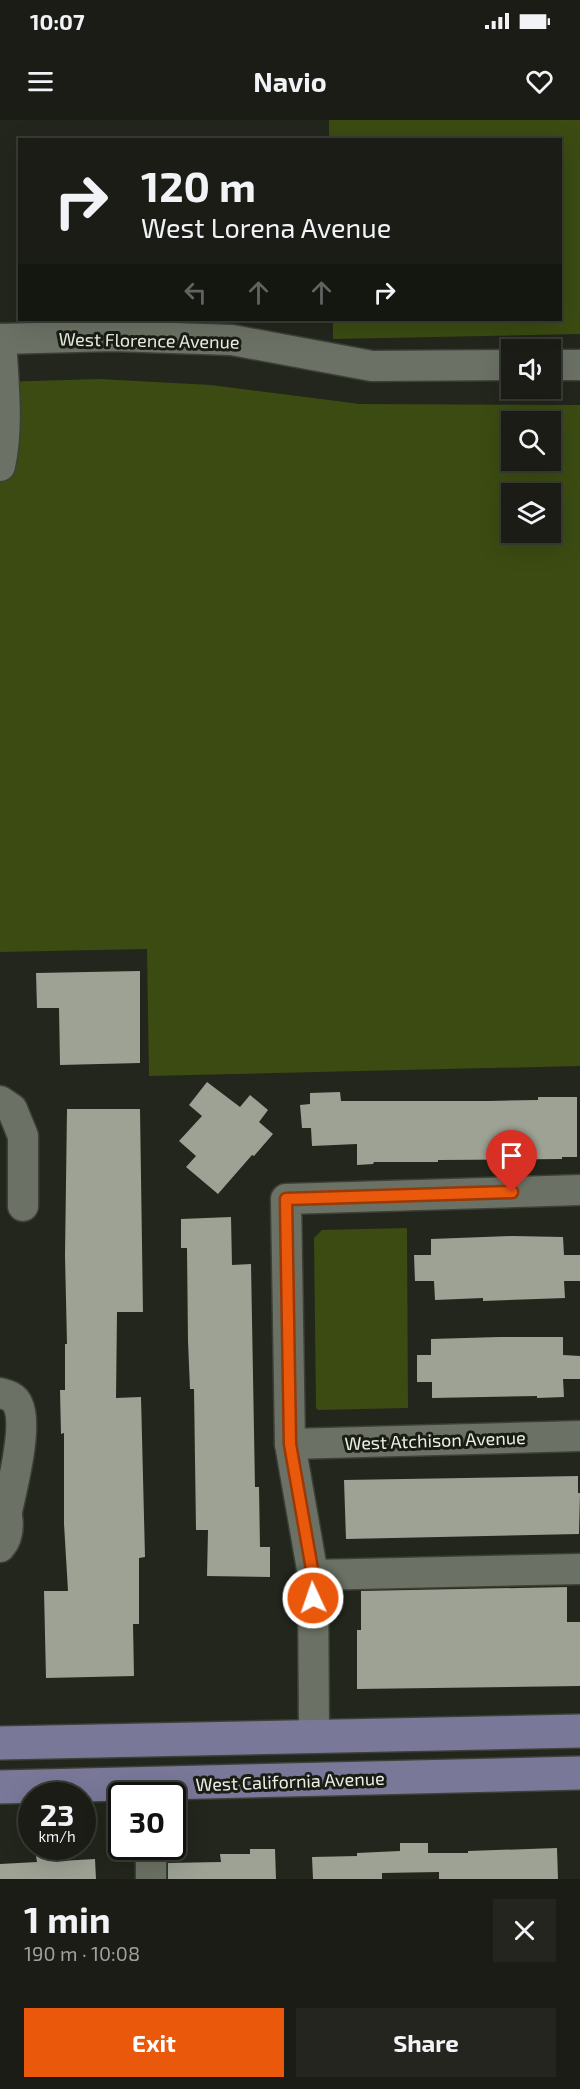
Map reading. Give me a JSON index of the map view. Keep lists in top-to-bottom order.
{
  "streets": {
    "main road": ["West California Avenue"],
    "street": ["West Florence Avenue", "West Atchison Avenue"]
  },
  "page": {
    "status": "10:07",
    "header": "Navio",
    "turn": ["120 m", "West Lorena Avenue"],
    "speed": "23 km/h",
    "limit": "30",
    "heading": ["1 min", "190 m · 10:08"],
    "buttons": ["Exit", "Share"]
  }
}
